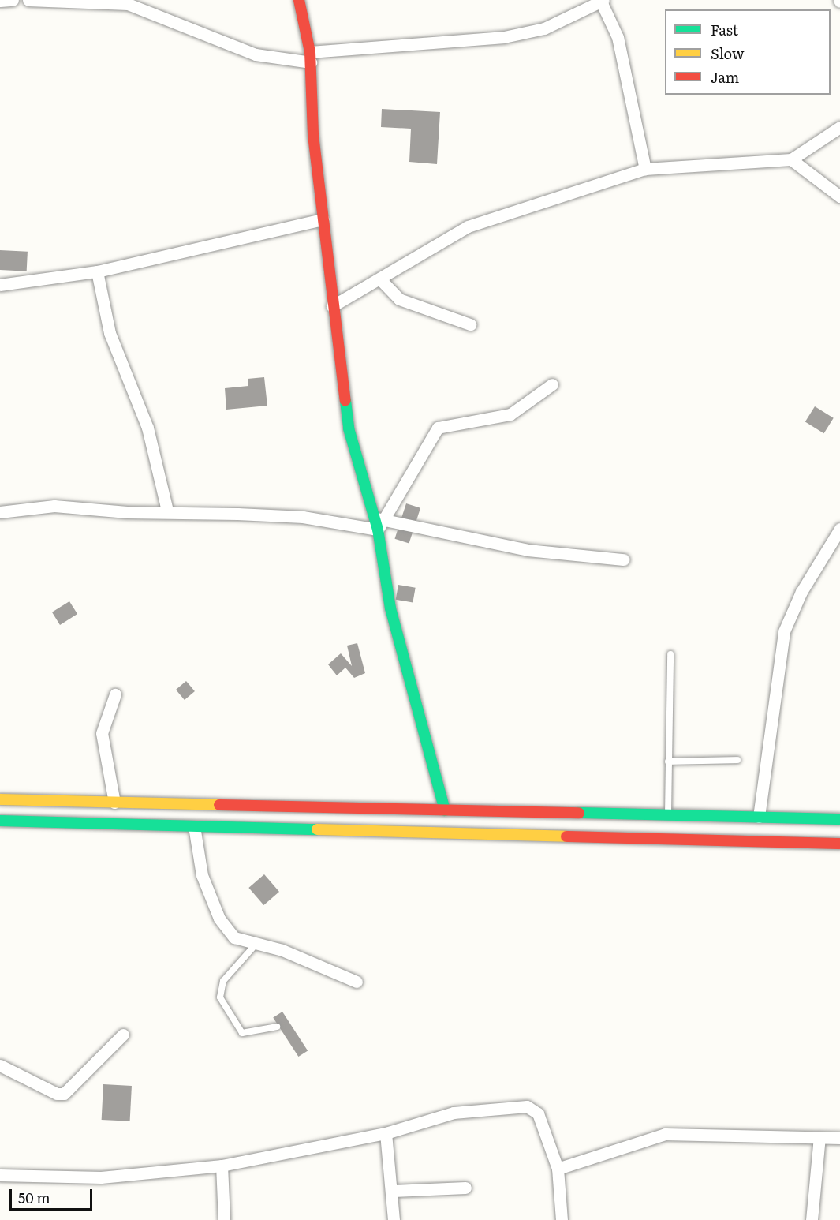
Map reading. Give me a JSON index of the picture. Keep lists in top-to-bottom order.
{
  "legend": ["Fast", "Slow", "Jam"],
  "scale_bar": "50 m"
}
